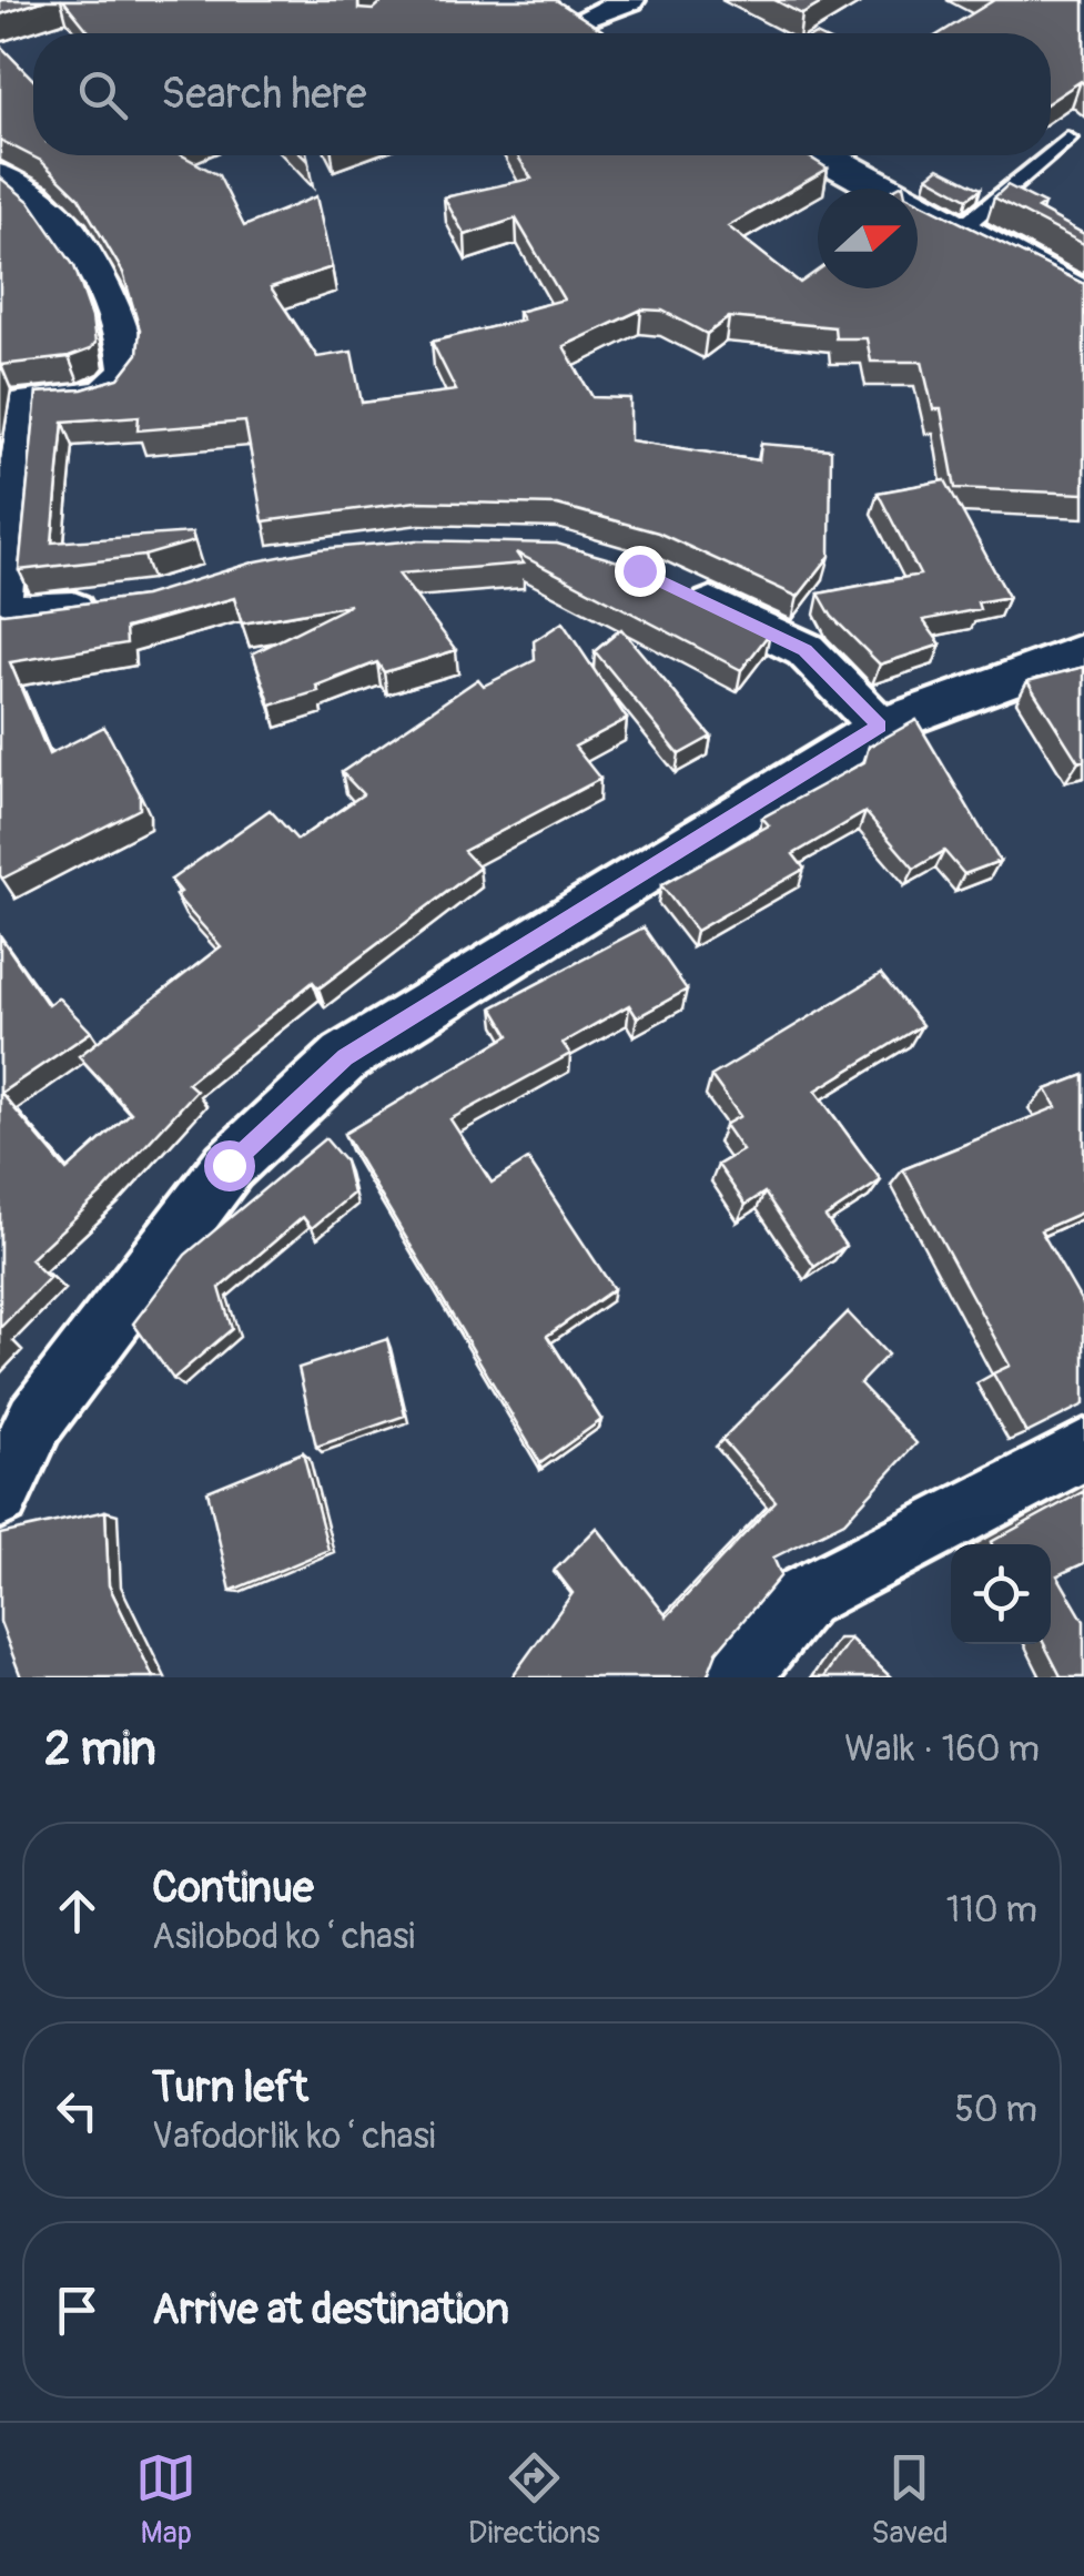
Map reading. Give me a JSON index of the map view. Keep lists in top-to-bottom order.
{
  "north": "right",
  "page": {
    "search": "Search here",
    "heading": ["2 min", "Walk · 160 m"],
    "list": [
      ["Continue", "Asilobod koʻchasi", "110 m"],
      ["Turn left", "Vafodorlik koʻchasi", "50 m"],
      "Arrive at destination"
    ],
    "nav": ["Map", "Directions", "Saved"]
  }
}
